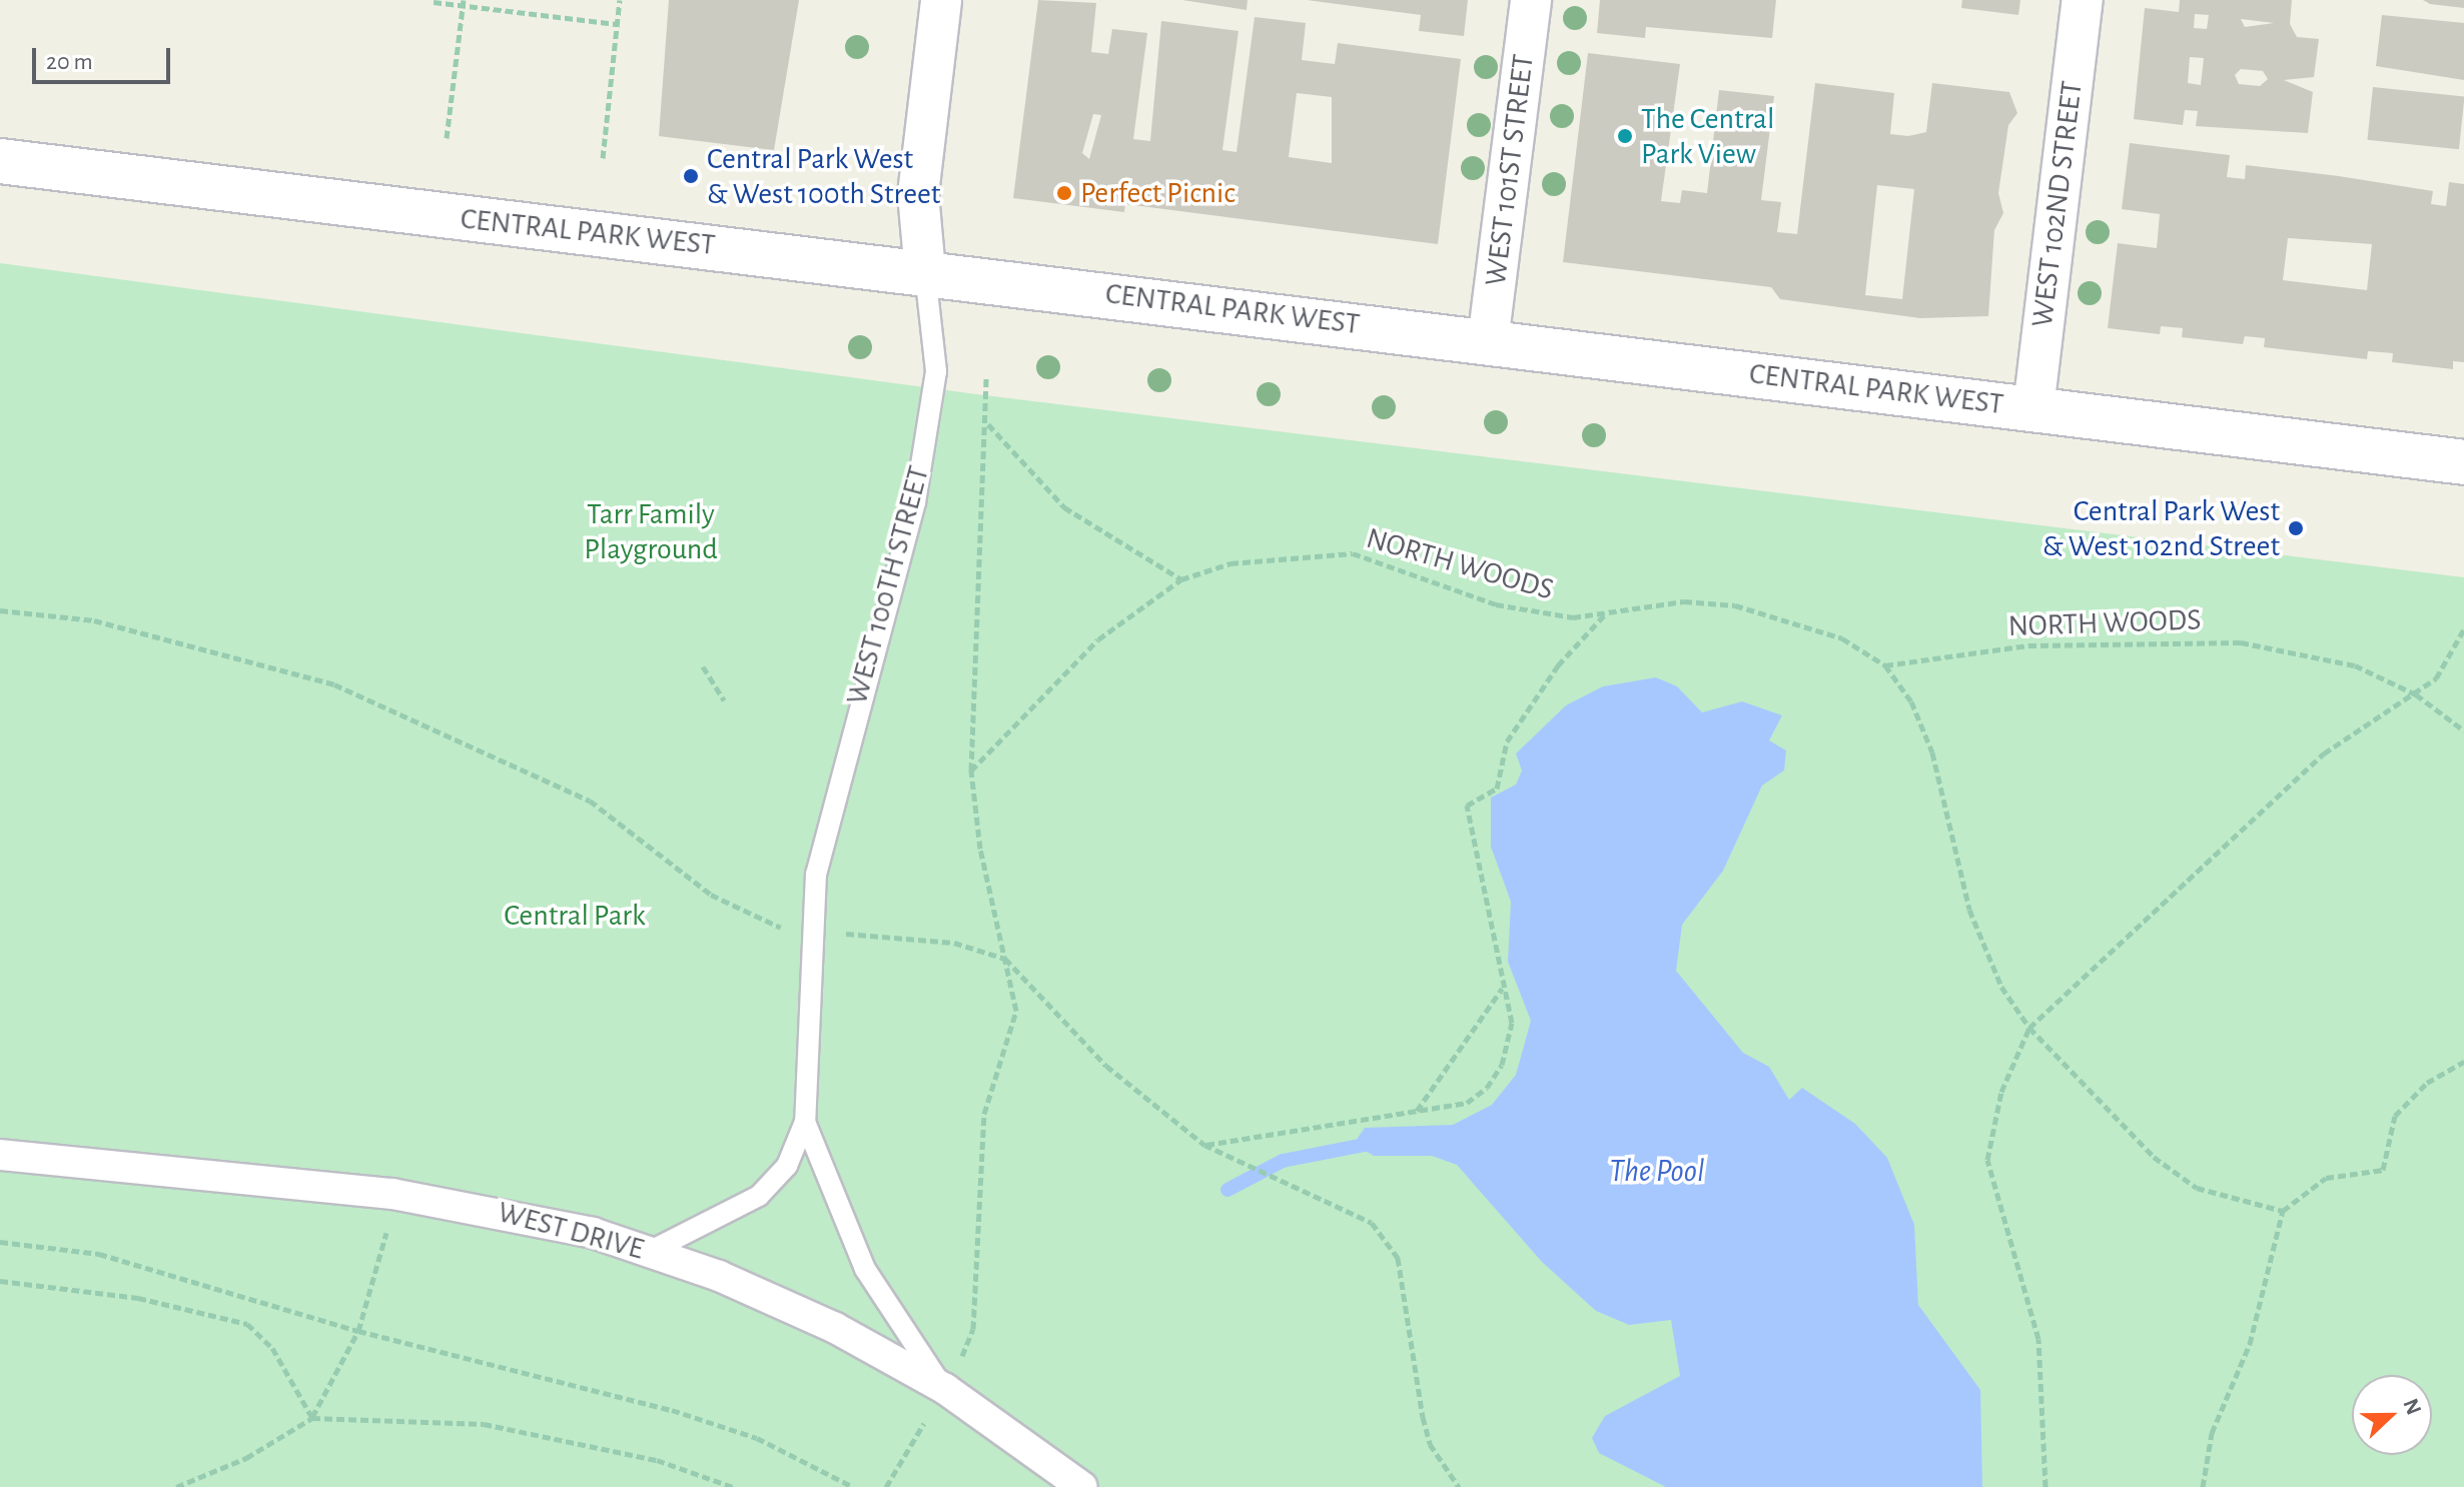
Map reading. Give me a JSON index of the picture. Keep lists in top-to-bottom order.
{
  "streets": {
    "main road": ["CENTRAL PARK WEST"],
    "street": [
      "WEST 101ST STREET",
      "WEST 102ND STREET",
      "WEST 100TH STREET",
      "WEST DRIVE"
    ],
    "path": ["NORTH WOODS"]
  },
  "crossings": [
    ["WEST 101ST STREET", "CENTRAL PARK WEST"],
    ["WEST 102ND STREET", "CENTRAL PARK WEST"],
    ["CENTRAL PARK WEST", "WEST 100TH STREET"],
    ["WEST 100TH STREET", "WEST DRIVE"]
  ],
  "water": ["The Pool"],
  "parks": ["Tarr Family Playground", "Central Park"],
  "places": [
    "The Central Park View",
    "Central Park West & West 100th Street",
    "Perfect Picnic",
    "Central Park West & West 102nd Street"
  ],
  "scale_bar": "20 m",
  "north": "right"
}
